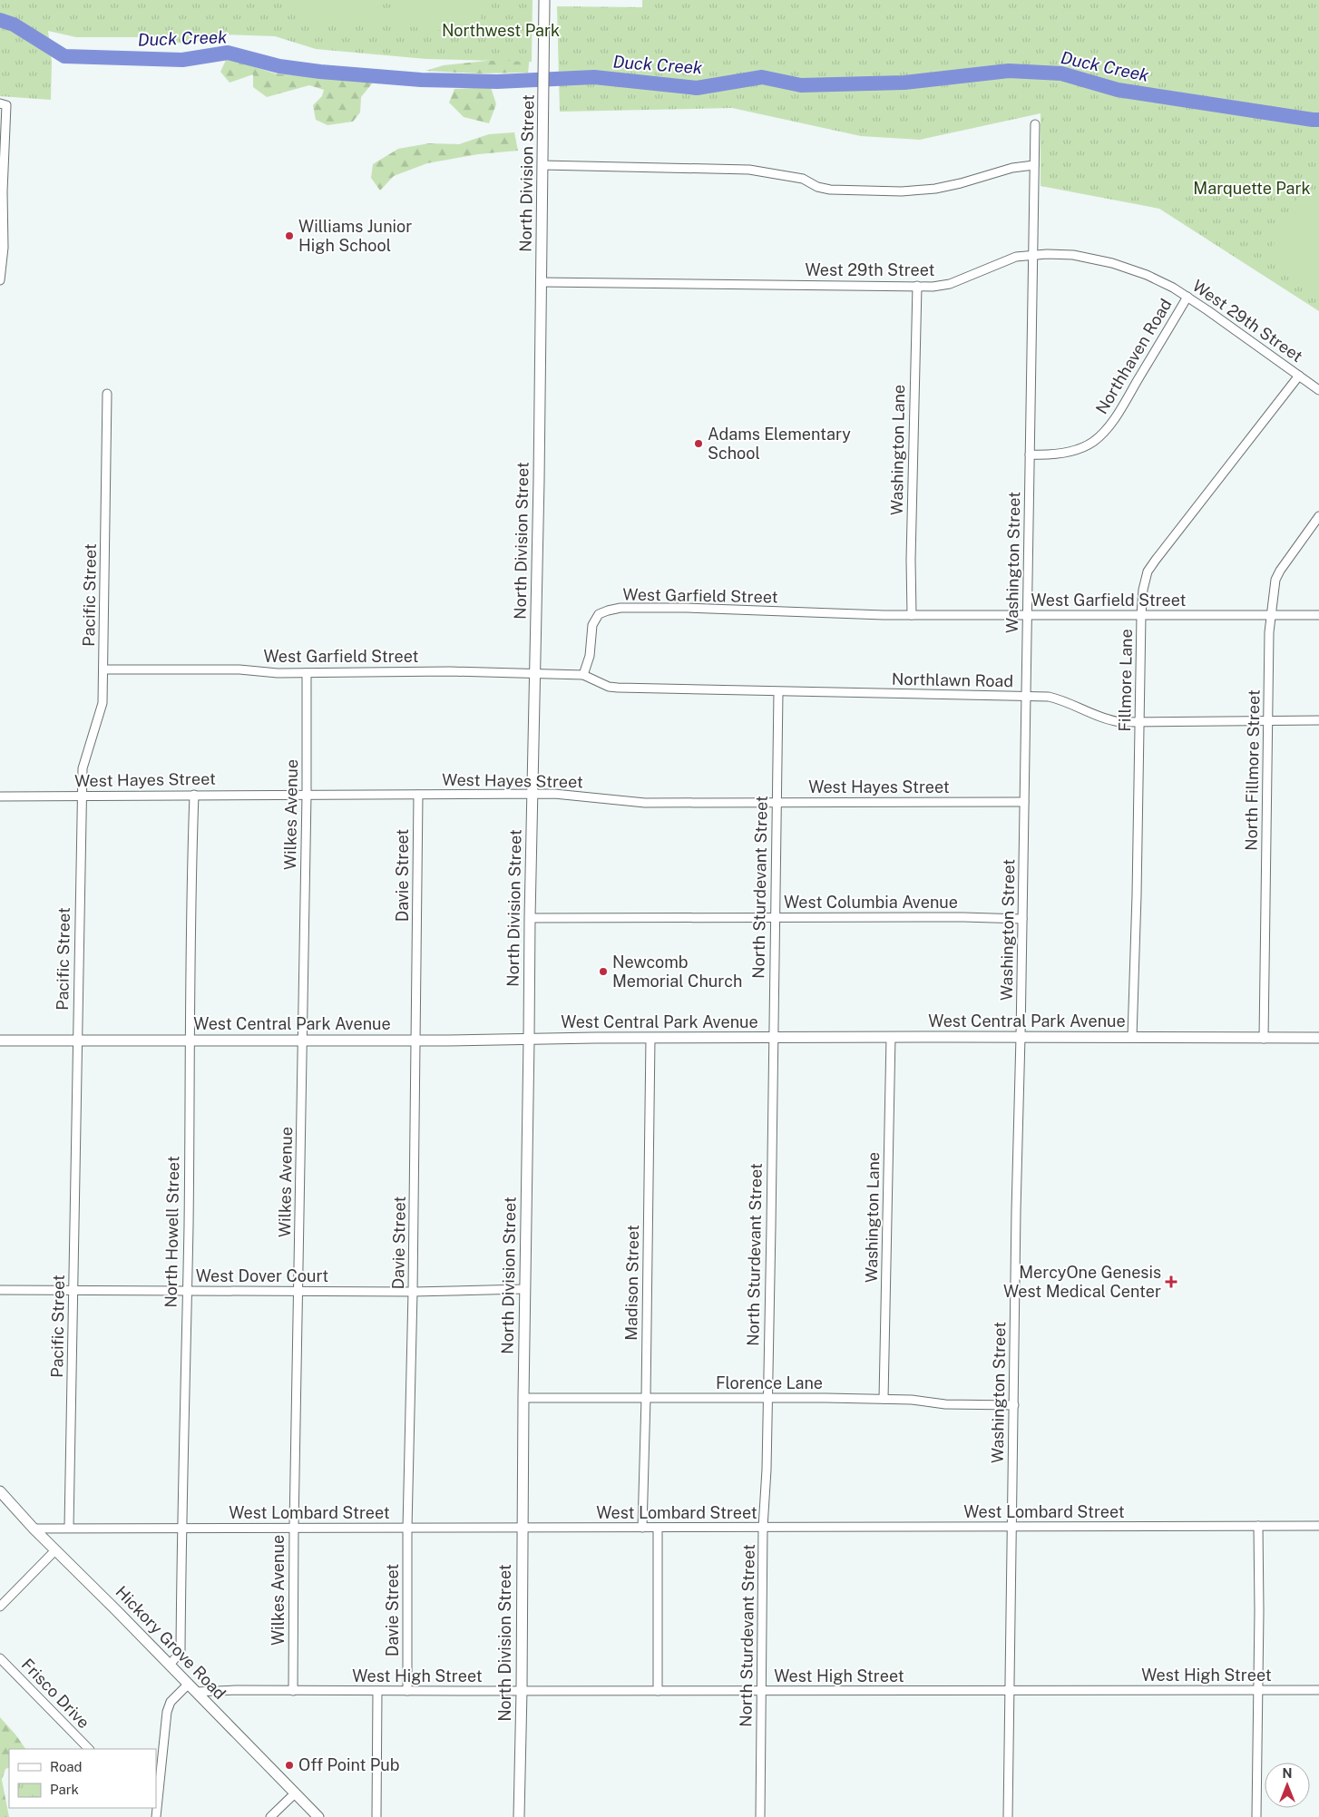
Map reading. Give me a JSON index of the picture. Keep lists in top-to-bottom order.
{
  "streets": {
    "main road": ["North Division Street", "West Central Park Avenue", "Hickory Grove Road"],
    "street": [
      "West 29th Street",
      "Northhaven Road",
      "Washington Lane",
      "Washington Street",
      "Pacific Street",
      "West Garfield Street",
      "Northlawn Road",
      "Fillmore Lane",
      "North Fillmore Street",
      "West Hayes Street",
      "Wilkes Avenue",
      "Davie Street",
      "North Sturdevant Street",
      "West Columbia Avenue",
      "North Howell Street",
      "West Dover Court",
      "Madison Street",
      "Florence Lane",
      "West Lombard Street",
      "West High Street",
      "Frisco Drive"
    ]
  },
  "crossings": [
    ["North Division Street", "West 29th Street"],
    ["North Division Street", "West Garfield Street"],
    ["North Division Street", "West Hayes Street"],
    ["North Division Street", "West Columbia Avenue"],
    ["North Division Street", "West Central Park Avenue"],
    ["North Division Street", "West Dover Court"],
    ["North Division Street", "Florence Lane"],
    ["North Division Street", "West Lombard Street"],
    ["North Division Street", "West High Street"],
    ["West 29th Street", "Northhaven Road"],
    ["West 29th Street", "Washington Lane"],
    ["West 29th Street", "Washington Street"],
    ["West 29th Street", "Fillmore Lane"],
    ["Northhaven Road", "Washington Street"],
    ["Washington Lane", "West Garfield Street"],
    ["Washington Lane", "West Central Park Avenue"],
    ["Washington Lane", "Florence Lane"],
    ["Washington Street", "West Garfield Street"],
    ["Washington Street", "Northlawn Road"],
    ["Washington Street", "West Hayes Street"],
    ["Washington Street", "West Columbia Avenue"],
    ["Washington Street", "West Central Park Avenue"],
    ["Washington Street", "Florence Lane"],
    ["Washington Street", "West Lombard Street"],
    ["Washington Street", "West High Street"],
    ["Pacific Street", "West Garfield Street"],
    ["Pacific Street", "West Hayes Street"],
    ["Pacific Street", "West Central Park Avenue"],
    ["Pacific Street", "West Dover Court"],
    ["Pacific Street", "West Lombard Street"],
    ["West Garfield Street", "Northlawn Road"],
    ["West Garfield Street", "Fillmore Lane"],
    ["West Garfield Street", "North Fillmore Street"],
    ["West Garfield Street", "Wilkes Avenue"],
    ["Northlawn Road", "Fillmore Lane"],
    ["Northlawn Road", "North Fillmore Street"],
    ["Northlawn Road", "North Sturdevant Street"],
    ["Fillmore Lane", "West Central Park Avenue"],
    ["North Fillmore Street", "West Central Park Avenue"],
    ["West Hayes Street", "Wilkes Avenue"],
    ["West Hayes Street", "Davie Street"],
    ["West Hayes Street", "North Sturdevant Street"],
    ["West Hayes Street", "North Howell Street"],
    ["Wilkes Avenue", "West Central Park Avenue"],
    ["Wilkes Avenue", "West Dover Court"],
    ["Wilkes Avenue", "West Lombard Street"],
    ["Wilkes Avenue", "West High Street"],
    ["Davie Street", "West Central Park Avenue"],
    ["Davie Street", "West Dover Court"],
    ["Davie Street", "West Lombard Street"],
    ["Davie Street", "West High Street"],
    ["North Sturdevant Street", "West Columbia Avenue"],
    ["North Sturdevant Street", "West Central Park Avenue"],
    ["North Sturdevant Street", "Florence Lane"],
    ["North Sturdevant Street", "West Lombard Street"],
    ["North Sturdevant Street", "West High Street"],
    ["West Central Park Avenue", "North Howell Street"],
    ["West Central Park Avenue", "Madison Street"],
    ["North Howell Street", "West Dover Court"],
    ["North Howell Street", "West Lombard Street"],
    ["North Howell Street", "Hickory Grove Road"],
    ["Madison Street", "Florence Lane"],
    ["Madison Street", "West Lombard Street"],
    ["West Lombard Street", "Hickory Grove Road"],
    ["Hickory Grove Road", "West High Street"]
  ],
  "water": ["Duck Creek"],
  "parks": ["Northwest Park", "Marquette Park"],
  "places": {
    "other": [
      "Williams Junior High School",
      "Adams Elementary School",
      "Newcomb Memorial Church",
      "Off Point Pub"
    ],
    "health": ["MercyOne Genesis West Medical Center"]
  },
  "legend": ["Road", "Park"],
  "north": "top"
}
